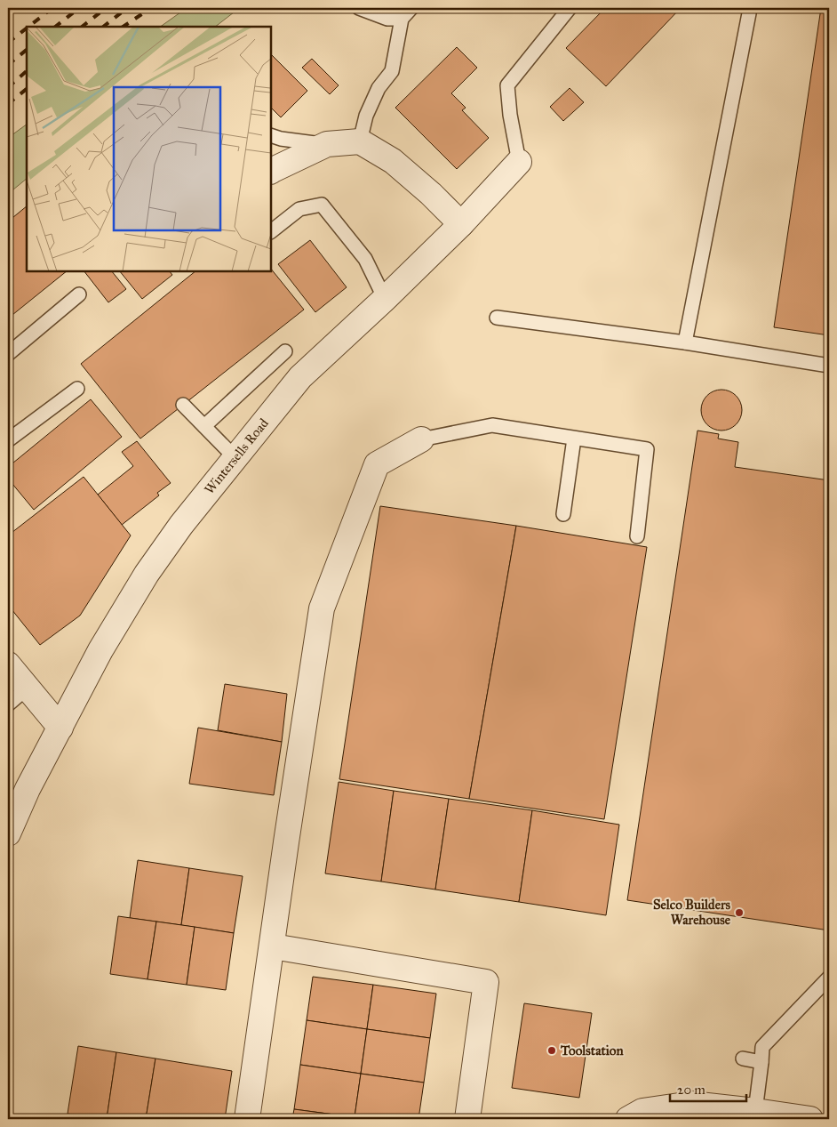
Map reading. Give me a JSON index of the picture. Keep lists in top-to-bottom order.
{
  "streets": {
    "street": ["Wintersells Road"]
  },
  "places": ["Selco Builders Warehouse", "Toolstation"],
  "scale_bar": "20 m"
}
